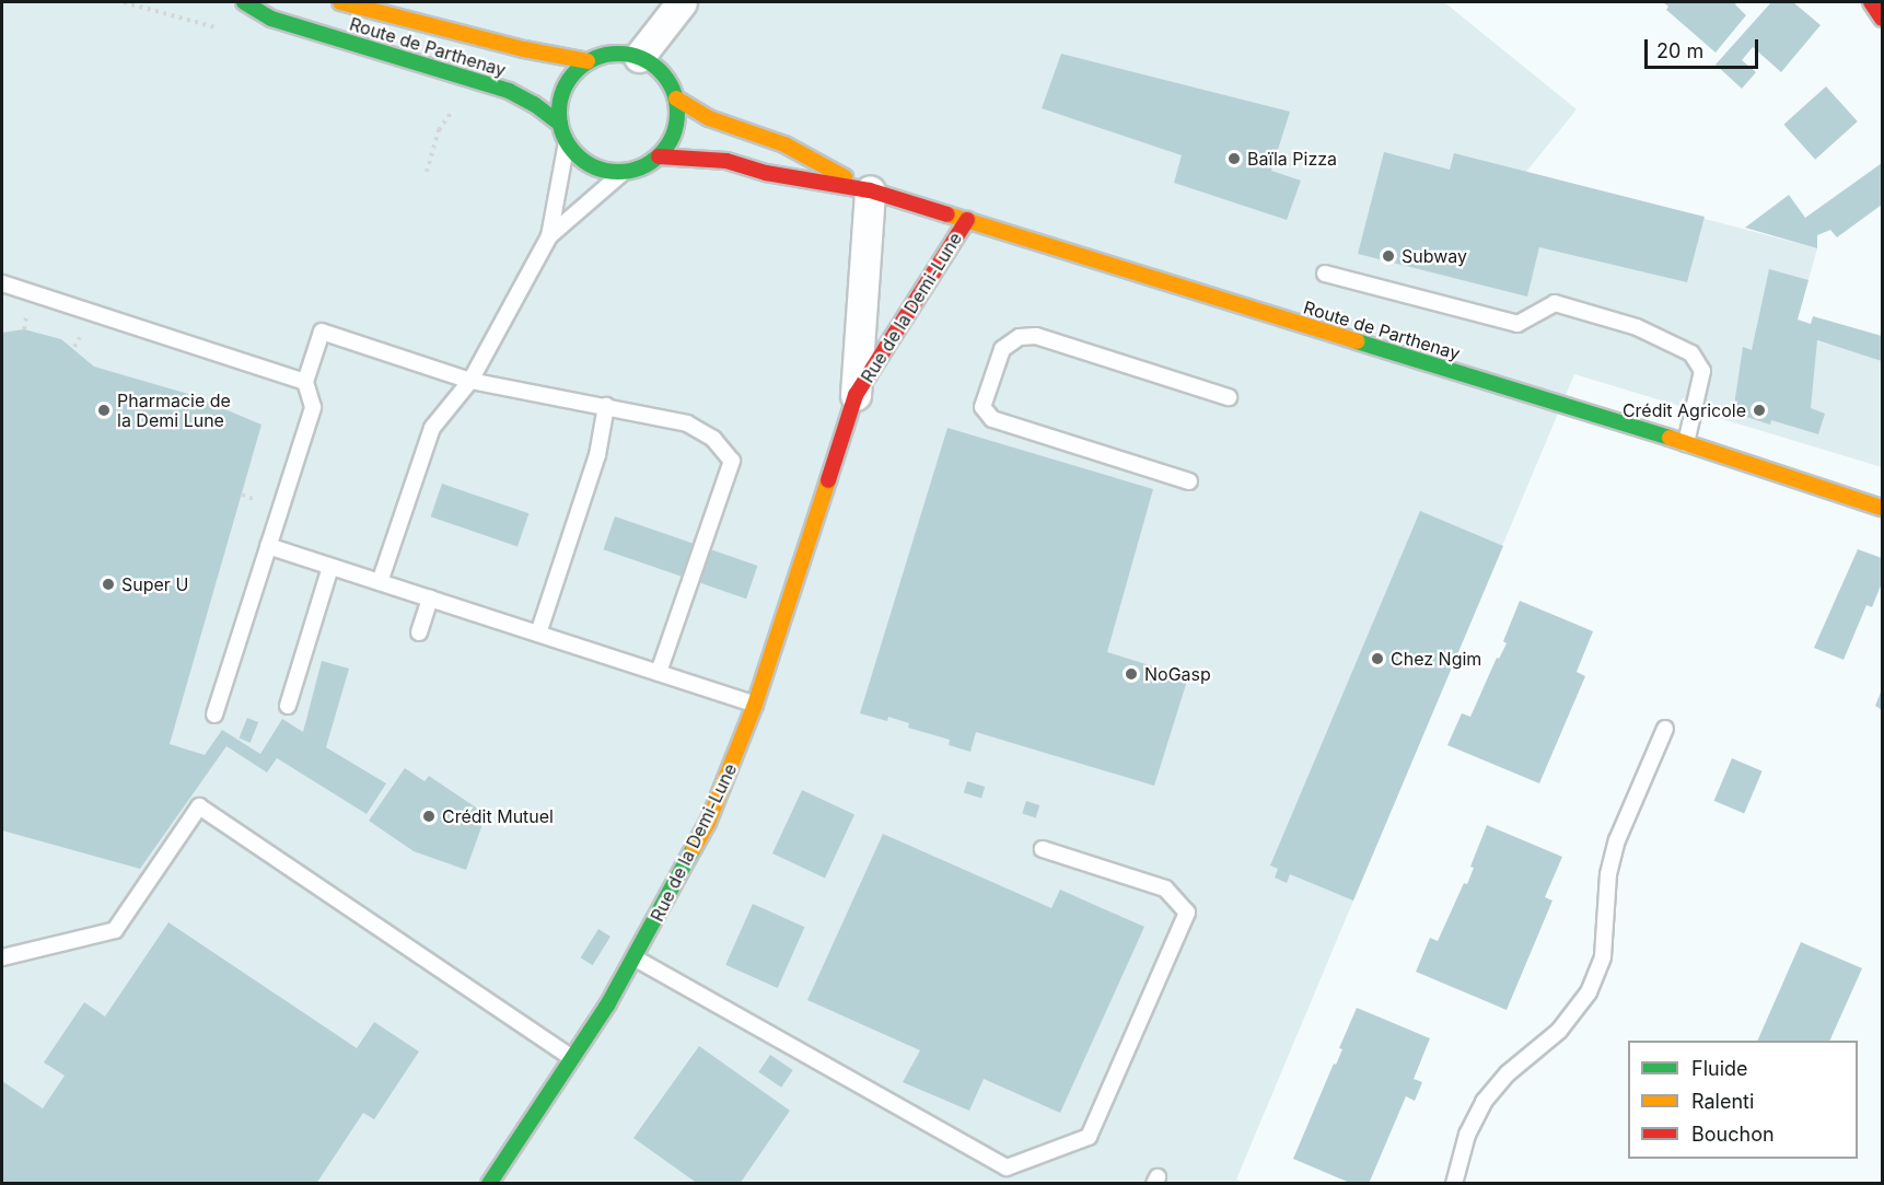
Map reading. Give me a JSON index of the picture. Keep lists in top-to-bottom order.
{
  "streets": {
    "main road": ["Route de Parthenay", "Rue de la Demi-Lune"]
  },
  "crossings": [
    ["Route de Parthenay", "Rue de la Demi-Lune"]
  ],
  "places": [
    "Baïla Pizza",
    "Subway",
    "Pharmacie de la Demi Lune",
    "Crédit Agricole",
    "Super U",
    "Chez Ngim",
    "NoGasp",
    "Crédit Mutuel"
  ],
  "legend": ["Fluide", "Ralenti", "Bouchon"],
  "scale_bar": "20 m"
}
